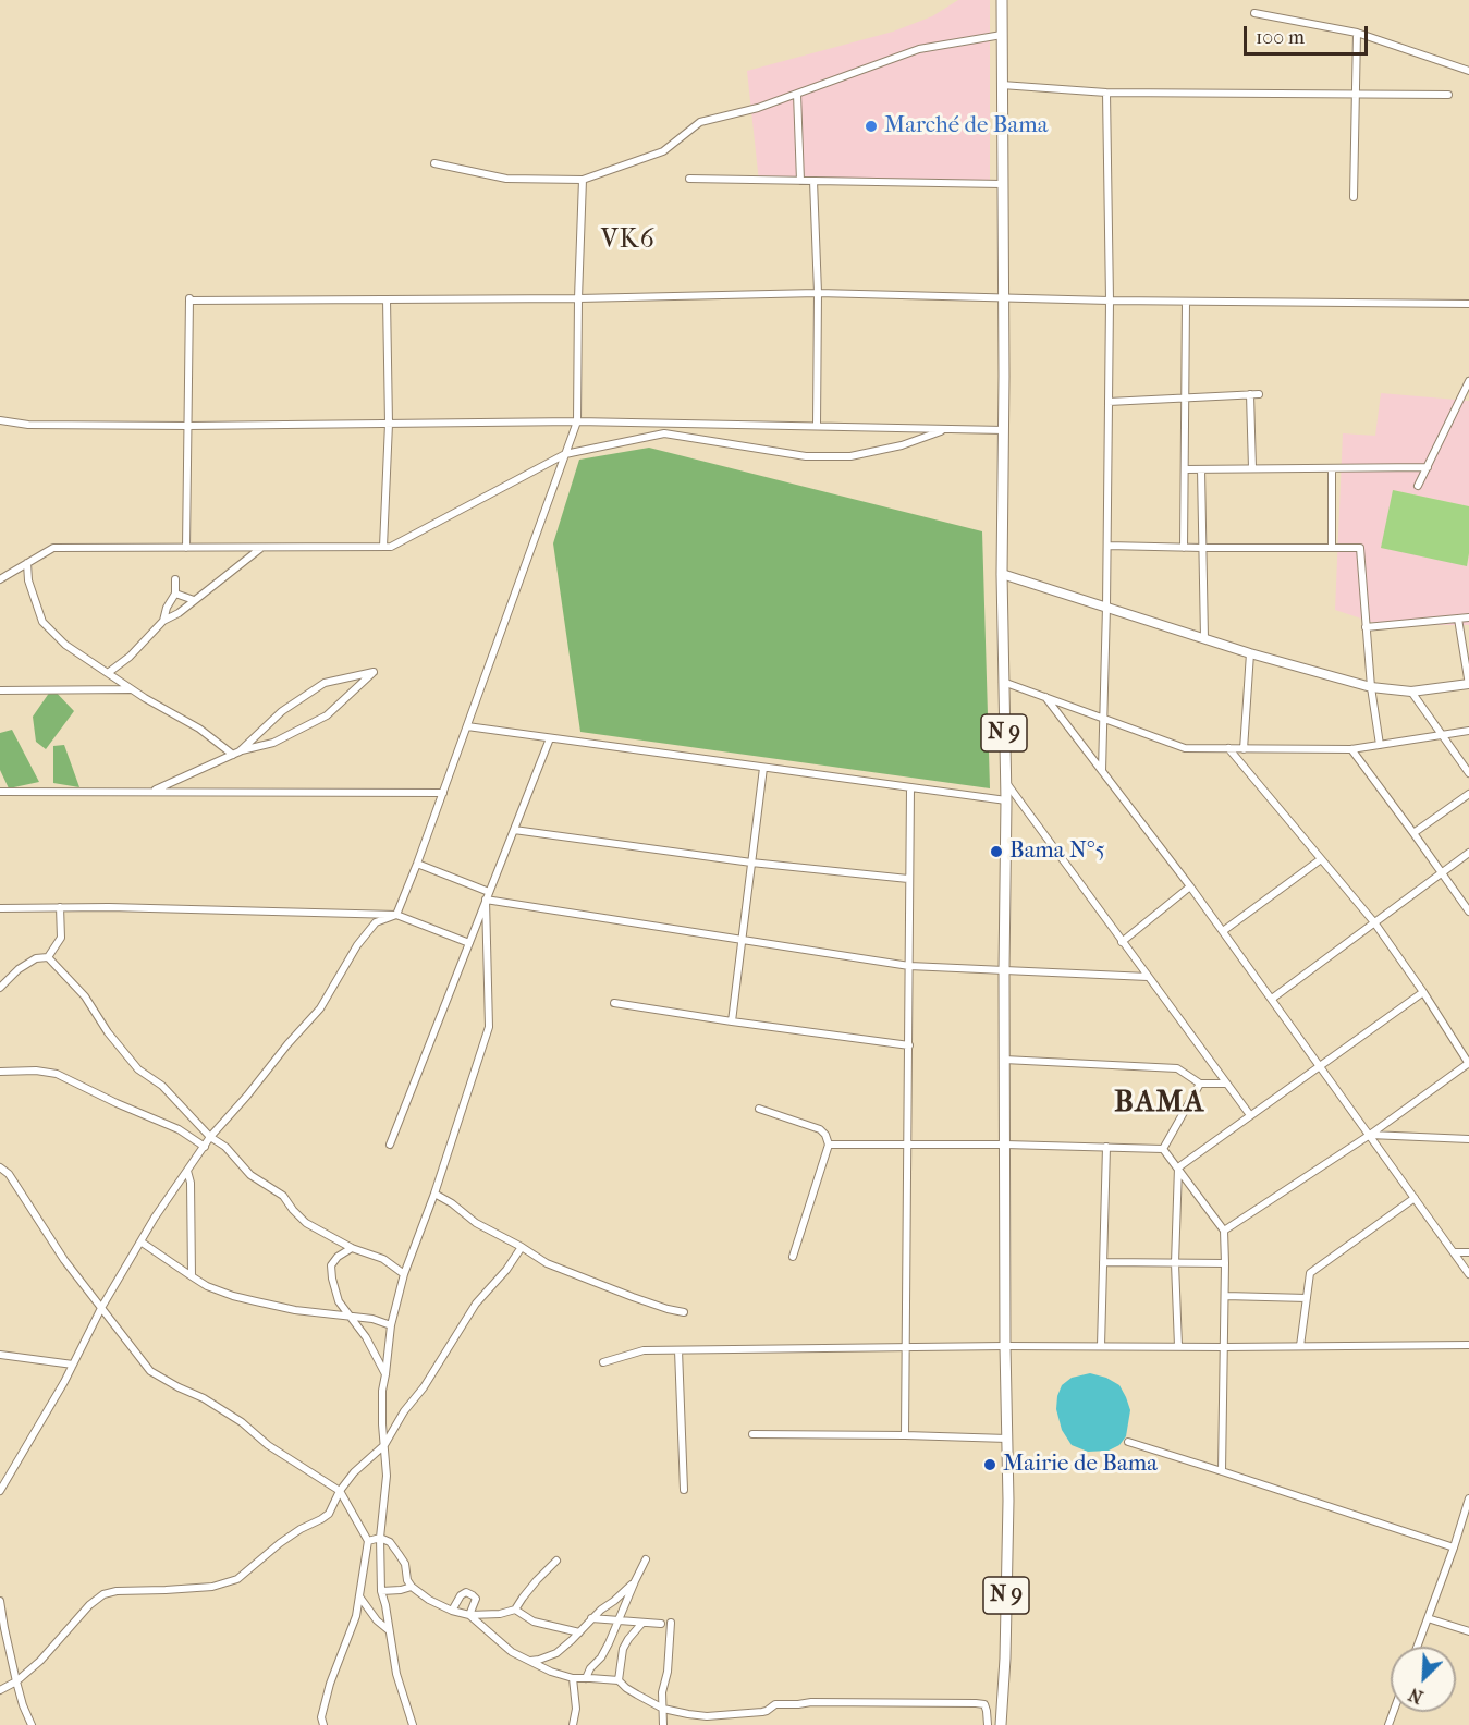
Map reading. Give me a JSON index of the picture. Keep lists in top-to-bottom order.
{
  "streets": {
    "main road": ["N 9"]
  },
  "districts": ["VK6", "BAMA"],
  "places": ["Marché de Bama", "Bama N°5", "Mairie de Bama"],
  "scale_bar": "100 m",
  "north": "bottom left"
}
